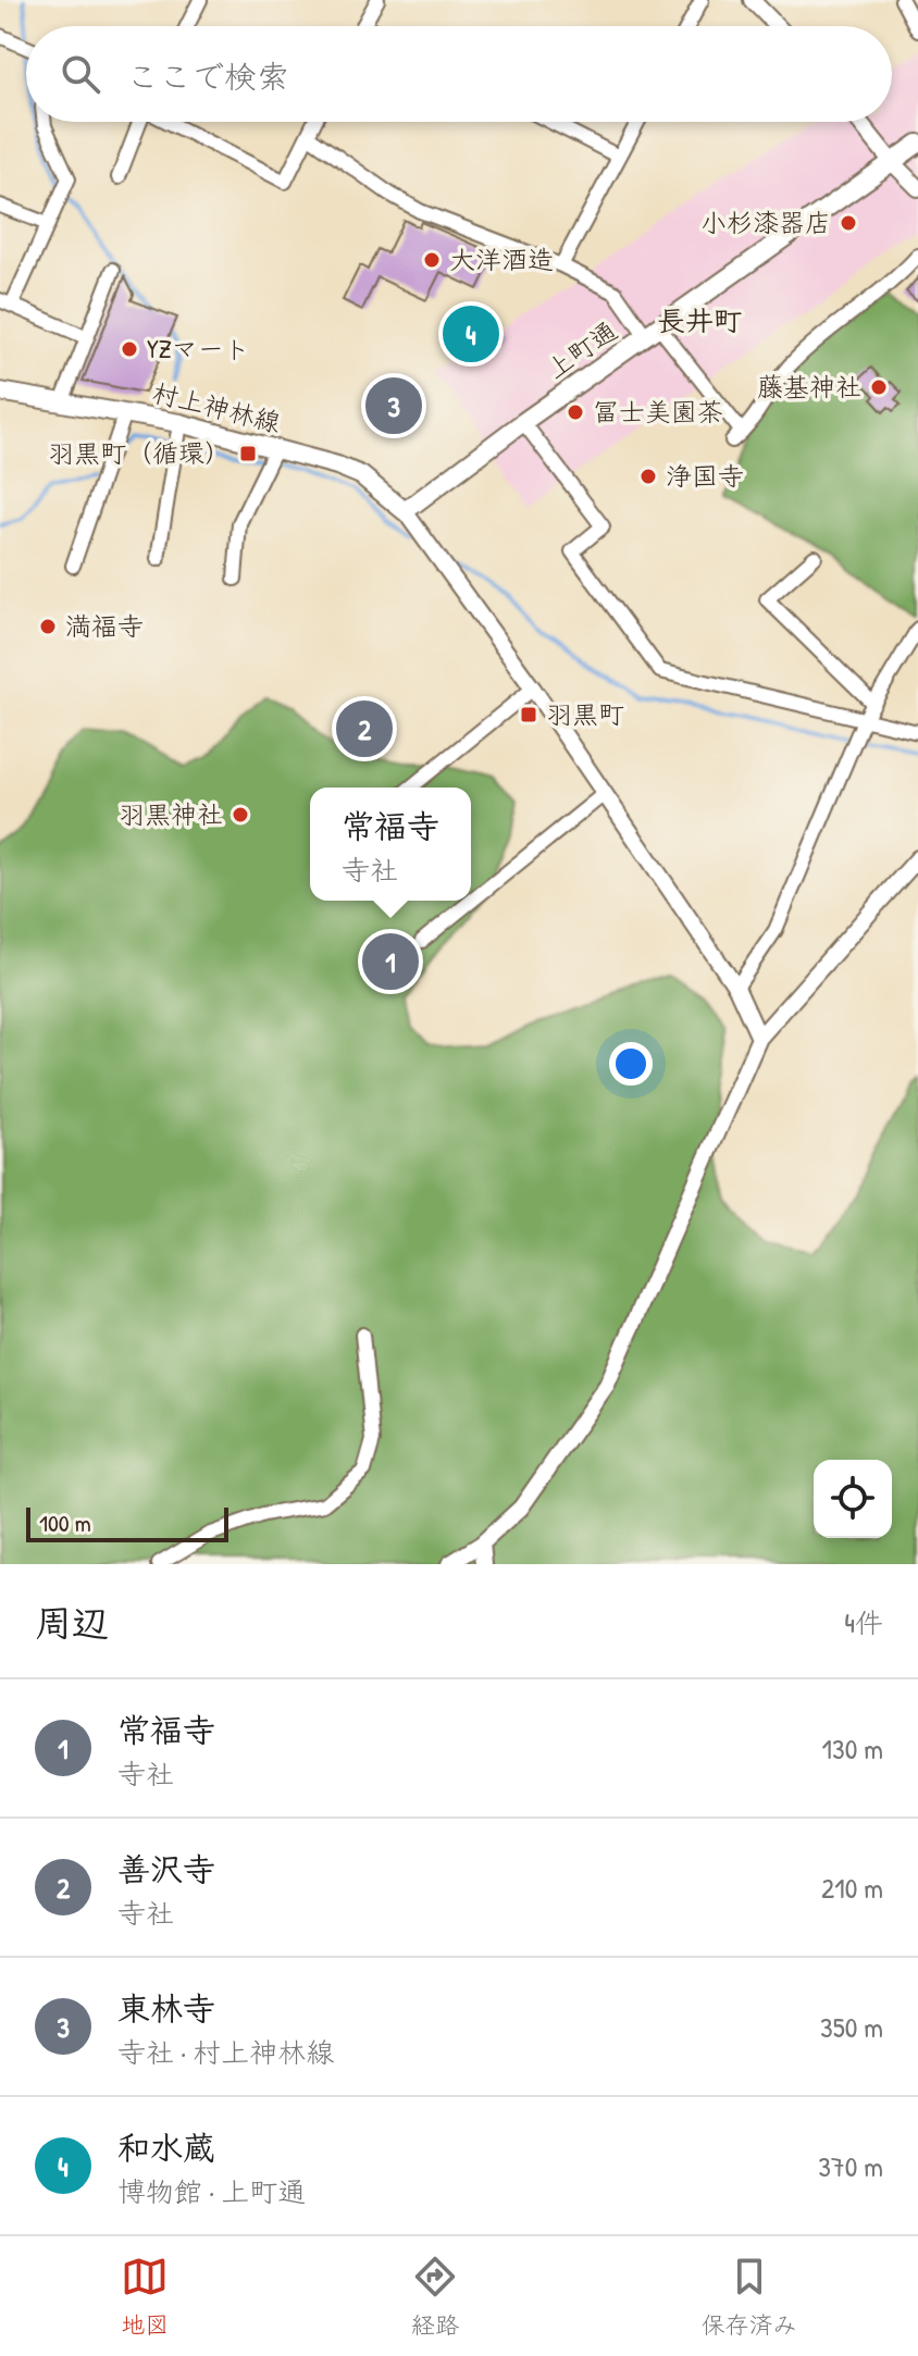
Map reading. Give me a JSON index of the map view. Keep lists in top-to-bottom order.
{
  "streets": {
    "main road": ["上町通", "村上神林線"]
  },
  "crossings": [
    ["上町通", "村上神林線"]
  ],
  "districts": ["長井町"],
  "places": {
    "other": [
      "小杉漆器店",
      "大洋酒造",
      "YZマート",
      "藤基神社",
      "冨士美園茶",
      "浄国寺",
      "満福寺",
      "羽黒神社"
    ],
    "transit": ["羽黒町（循環）", "羽黒町"]
  },
  "scale_bar": "100 m",
  "page": {
    "search": "ここで検索",
    "pins": [
      "4",
      "3",
      "2",
      "1"
    ],
    "popup": ["常福寺", "寺社"],
    "scale": "100 m",
    "heading": ["周辺", "4件"],
    "list": [
      {
        "mark": "1",
        "name": "常福寺",
        "note": "寺社",
        "value": "130 m"
      },
      {
        "mark": "2",
        "name": "善沢寺",
        "note": "寺社",
        "value": "210 m"
      },
      {
        "mark": "3",
        "name": "東林寺",
        "note": "寺社 · 村上神林線",
        "value": "350 m"
      },
      {
        "mark": "4",
        "name": "和水蔵",
        "note": "博物館 · 上町通",
        "value": "370 m"
      }
    ],
    "nav": ["地図", "経路", "保存済み"]
  }
}
